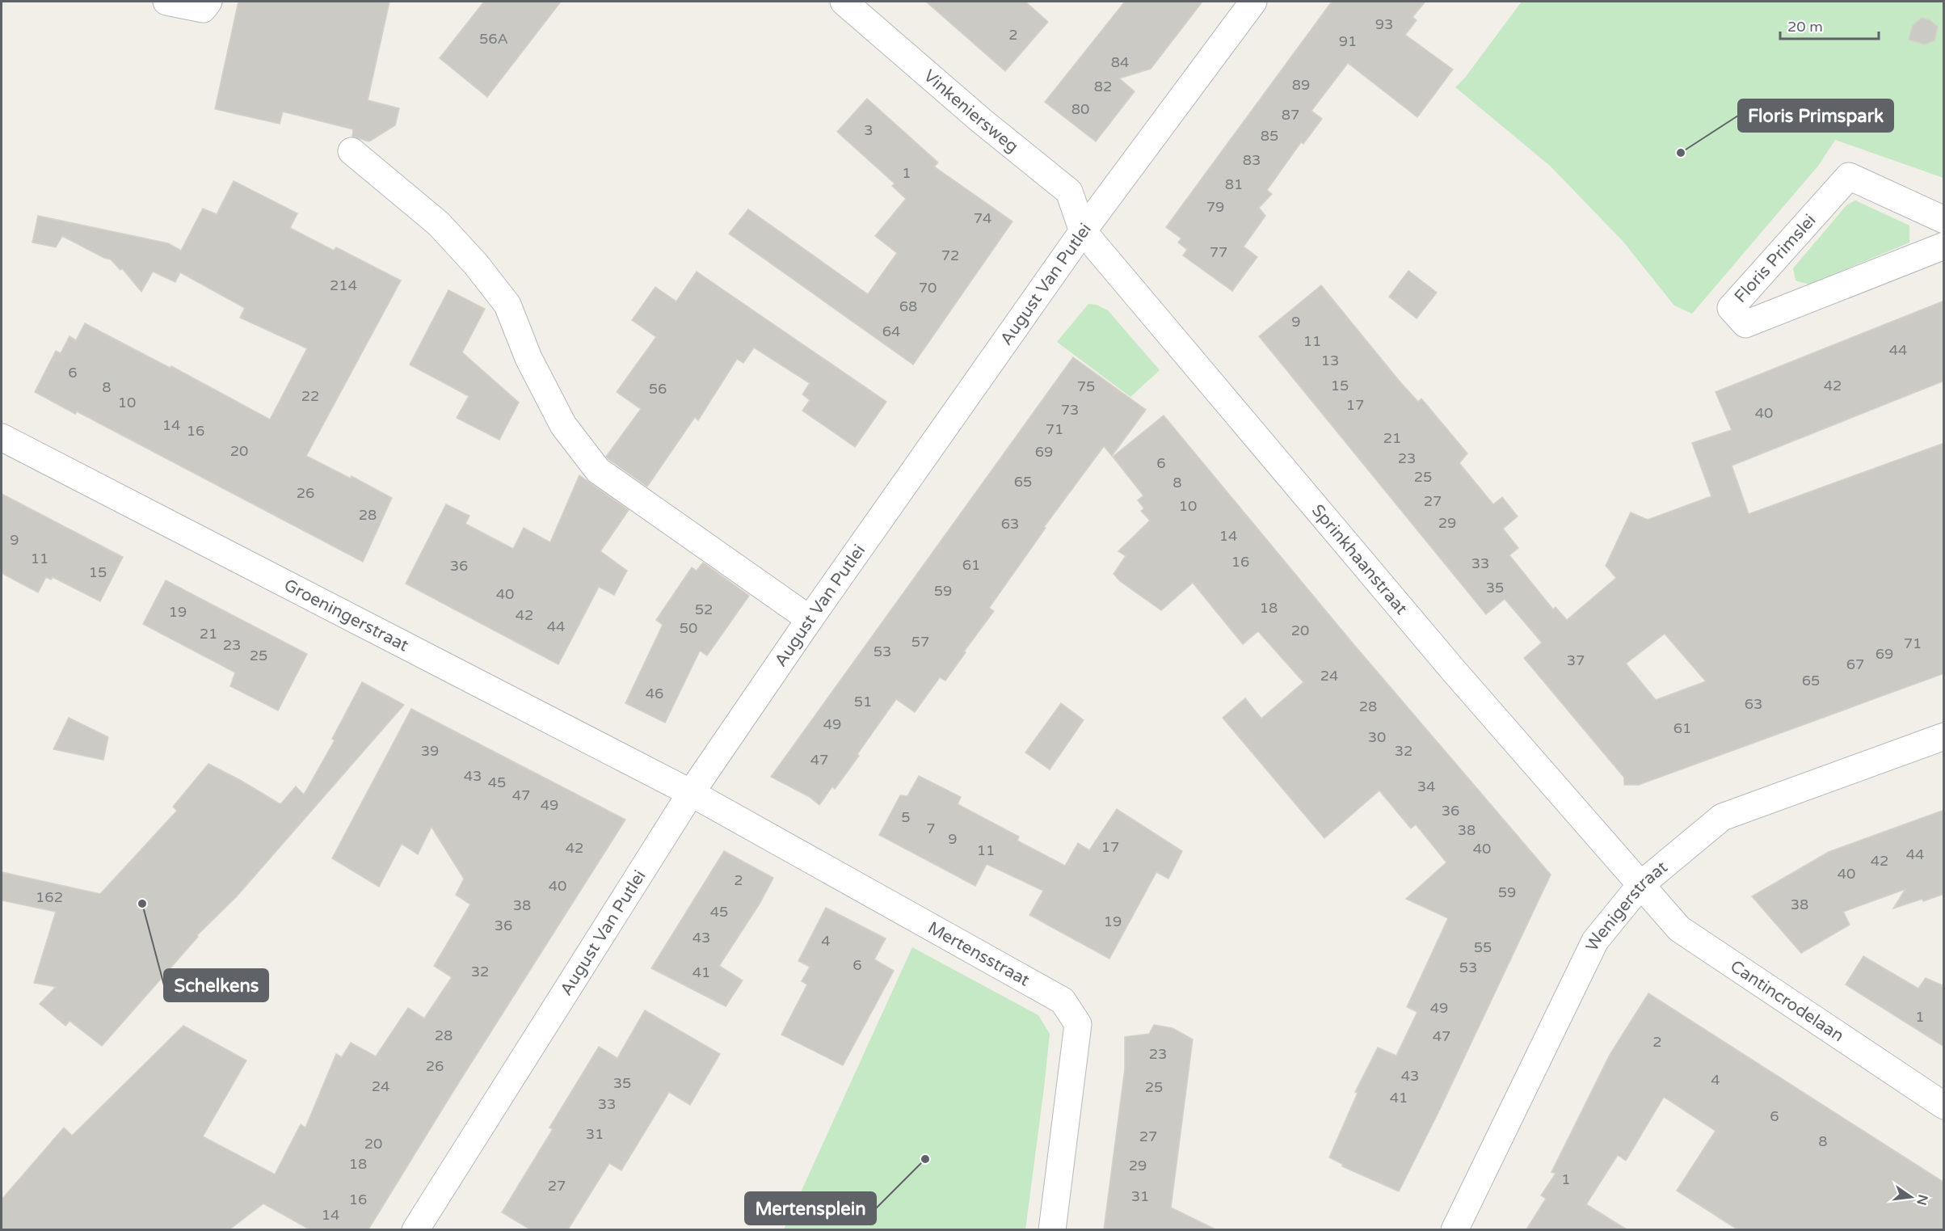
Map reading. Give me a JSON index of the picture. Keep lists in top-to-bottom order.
{
  "streets": {
    "street": [
      "Vinkeniersweg",
      "Floris Primslei",
      "August Van Putlei",
      "Sprinkhaanstraat",
      "Groeningerstraat",
      "Wenigerstraat",
      "Mertensstraat",
      "Cantincrodelaan"
    ]
  },
  "crossings": [
    ["Vinkeniersweg", "August Van Putlei"],
    ["Vinkeniersweg", "Sprinkhaanstraat"],
    ["August Van Putlei", "Sprinkhaanstraat"],
    ["August Van Putlei", "Groeningerstraat"],
    ["August Van Putlei", "Mertensstraat"],
    ["Sprinkhaanstraat", "Wenigerstraat"],
    ["Sprinkhaanstraat", "Cantincrodelaan"],
    ["Groeningerstraat", "Mertensstraat"],
    ["Wenigerstraat", "Cantincrodelaan"]
  ],
  "places": ["Floris Primspark", "Schelkens", "Mertensplein"],
  "house_numbers": [
    "93",
    "2",
    "56A",
    "91",
    "84",
    "89",
    "82",
    "80",
    "87",
    "3",
    "85",
    "83",
    "1",
    "81",
    "79",
    "74",
    "77",
    "72",
    "214",
    "70",
    "68",
    "9",
    "64",
    "11",
    "44",
    "13",
    "6",
    "15",
    "42",
    "75",
    "8",
    "56",
    "22",
    "10",
    "17",
    "73",
    "40",
    "14",
    "71",
    "16",
    "21",
    "20",
    "69",
    "23",
    "6",
    "25",
    "65",
    "8",
    "26",
    "27",
    "10",
    "28",
    "29",
    "63",
    "14",
    "9",
    "11",
    "16",
    "33",
    "61",
    "36",
    "15",
    "35",
    "59",
    "40",
    "18",
    "52",
    "19",
    "42",
    "44",
    "50",
    "20",
    "21",
    "57",
    "71",
    "23",
    "53",
    "69",
    "25",
    "37",
    "67",
    "24",
    "65",
    "46",
    "51",
    "63",
    "28",
    "49",
    "61",
    "30",
    "39",
    "32",
    "47",
    "43",
    "45",
    "34",
    "47",
    "49",
    "36",
    "5",
    "7",
    "38",
    "9",
    "17",
    "42",
    "40",
    "11",
    "44",
    "42",
    "40",
    "2",
    "40",
    "59",
    "162",
    "38",
    "38",
    "45",
    "19",
    "36",
    "43",
    "4",
    "55",
    "6",
    "53",
    "32",
    "41",
    "49",
    "1",
    "28",
    "47",
    "2",
    "23",
    "26",
    "43",
    "4",
    "35",
    "24",
    "25",
    "41",
    "33",
    "6",
    "31",
    "27",
    "8",
    "20",
    "18",
    "29",
    "1",
    "27",
    "31",
    "16",
    "14"
  ],
  "scale_bar": "20 m",
  "north": "right"
}
